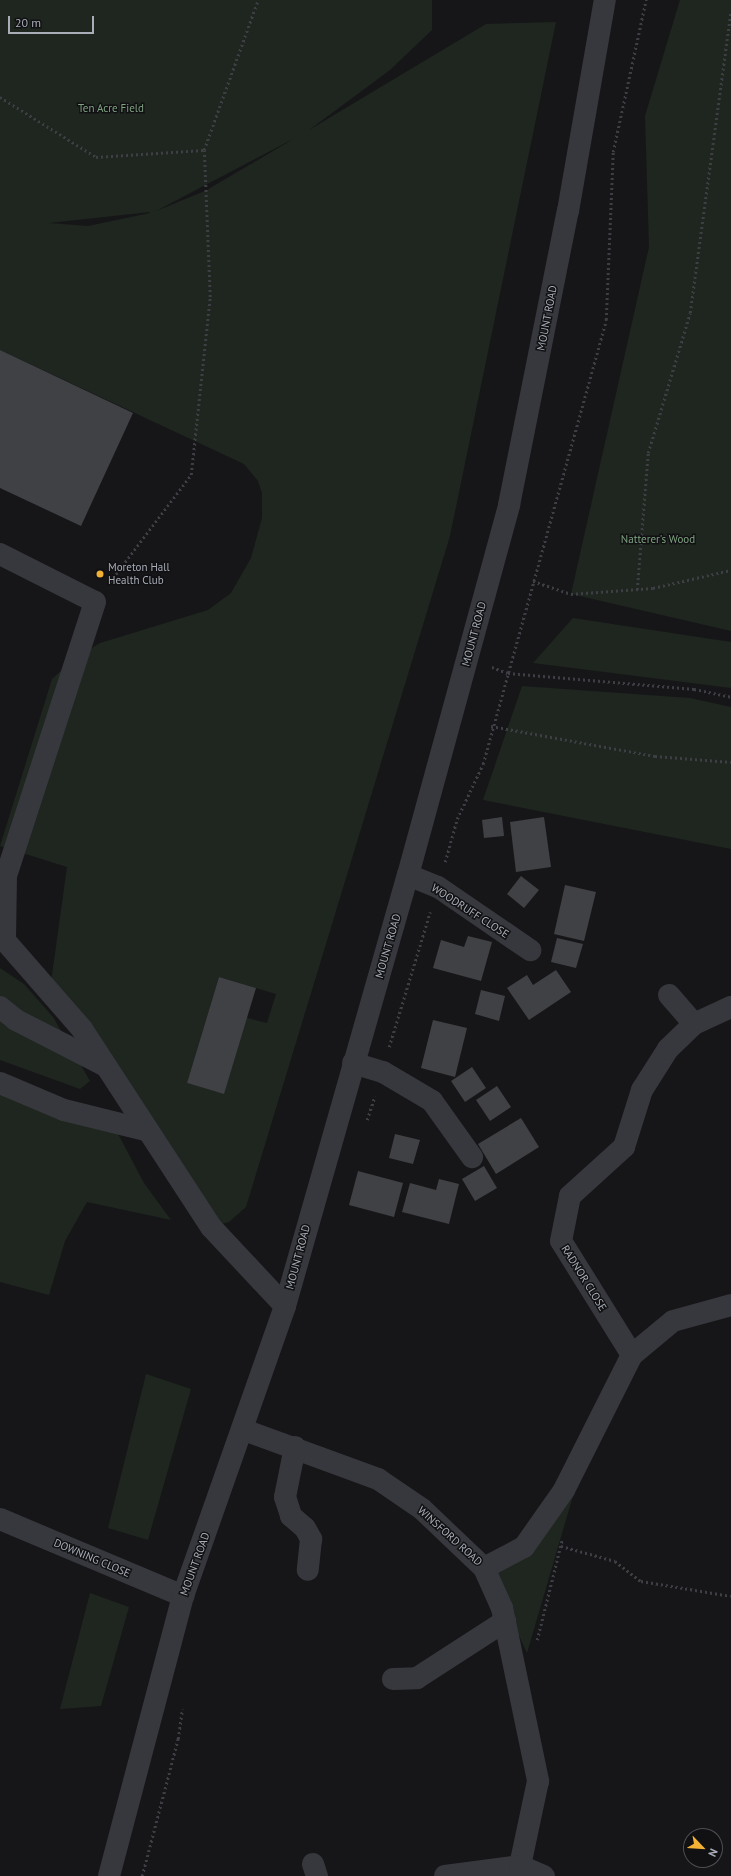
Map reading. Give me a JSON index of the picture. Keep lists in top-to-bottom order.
{
  "streets": {
    "street": [
      "MOUNT ROAD",
      "WOODRUFF CLOSE",
      "RADNOR CLOSE",
      "WINSFORD ROAD",
      "DOWNING CLOSE"
    ]
  },
  "crossings": [
    ["MOUNT ROAD", "WOODRUFF CLOSE"],
    ["MOUNT ROAD", "WINSFORD ROAD"],
    ["MOUNT ROAD", "DOWNING CLOSE"]
  ],
  "parks": ["Ten Acre Field", "Natterer's Wood"],
  "places": ["Moreton Hall Health Club"],
  "scale_bar": "20 m",
  "north": "bottom right"
}
